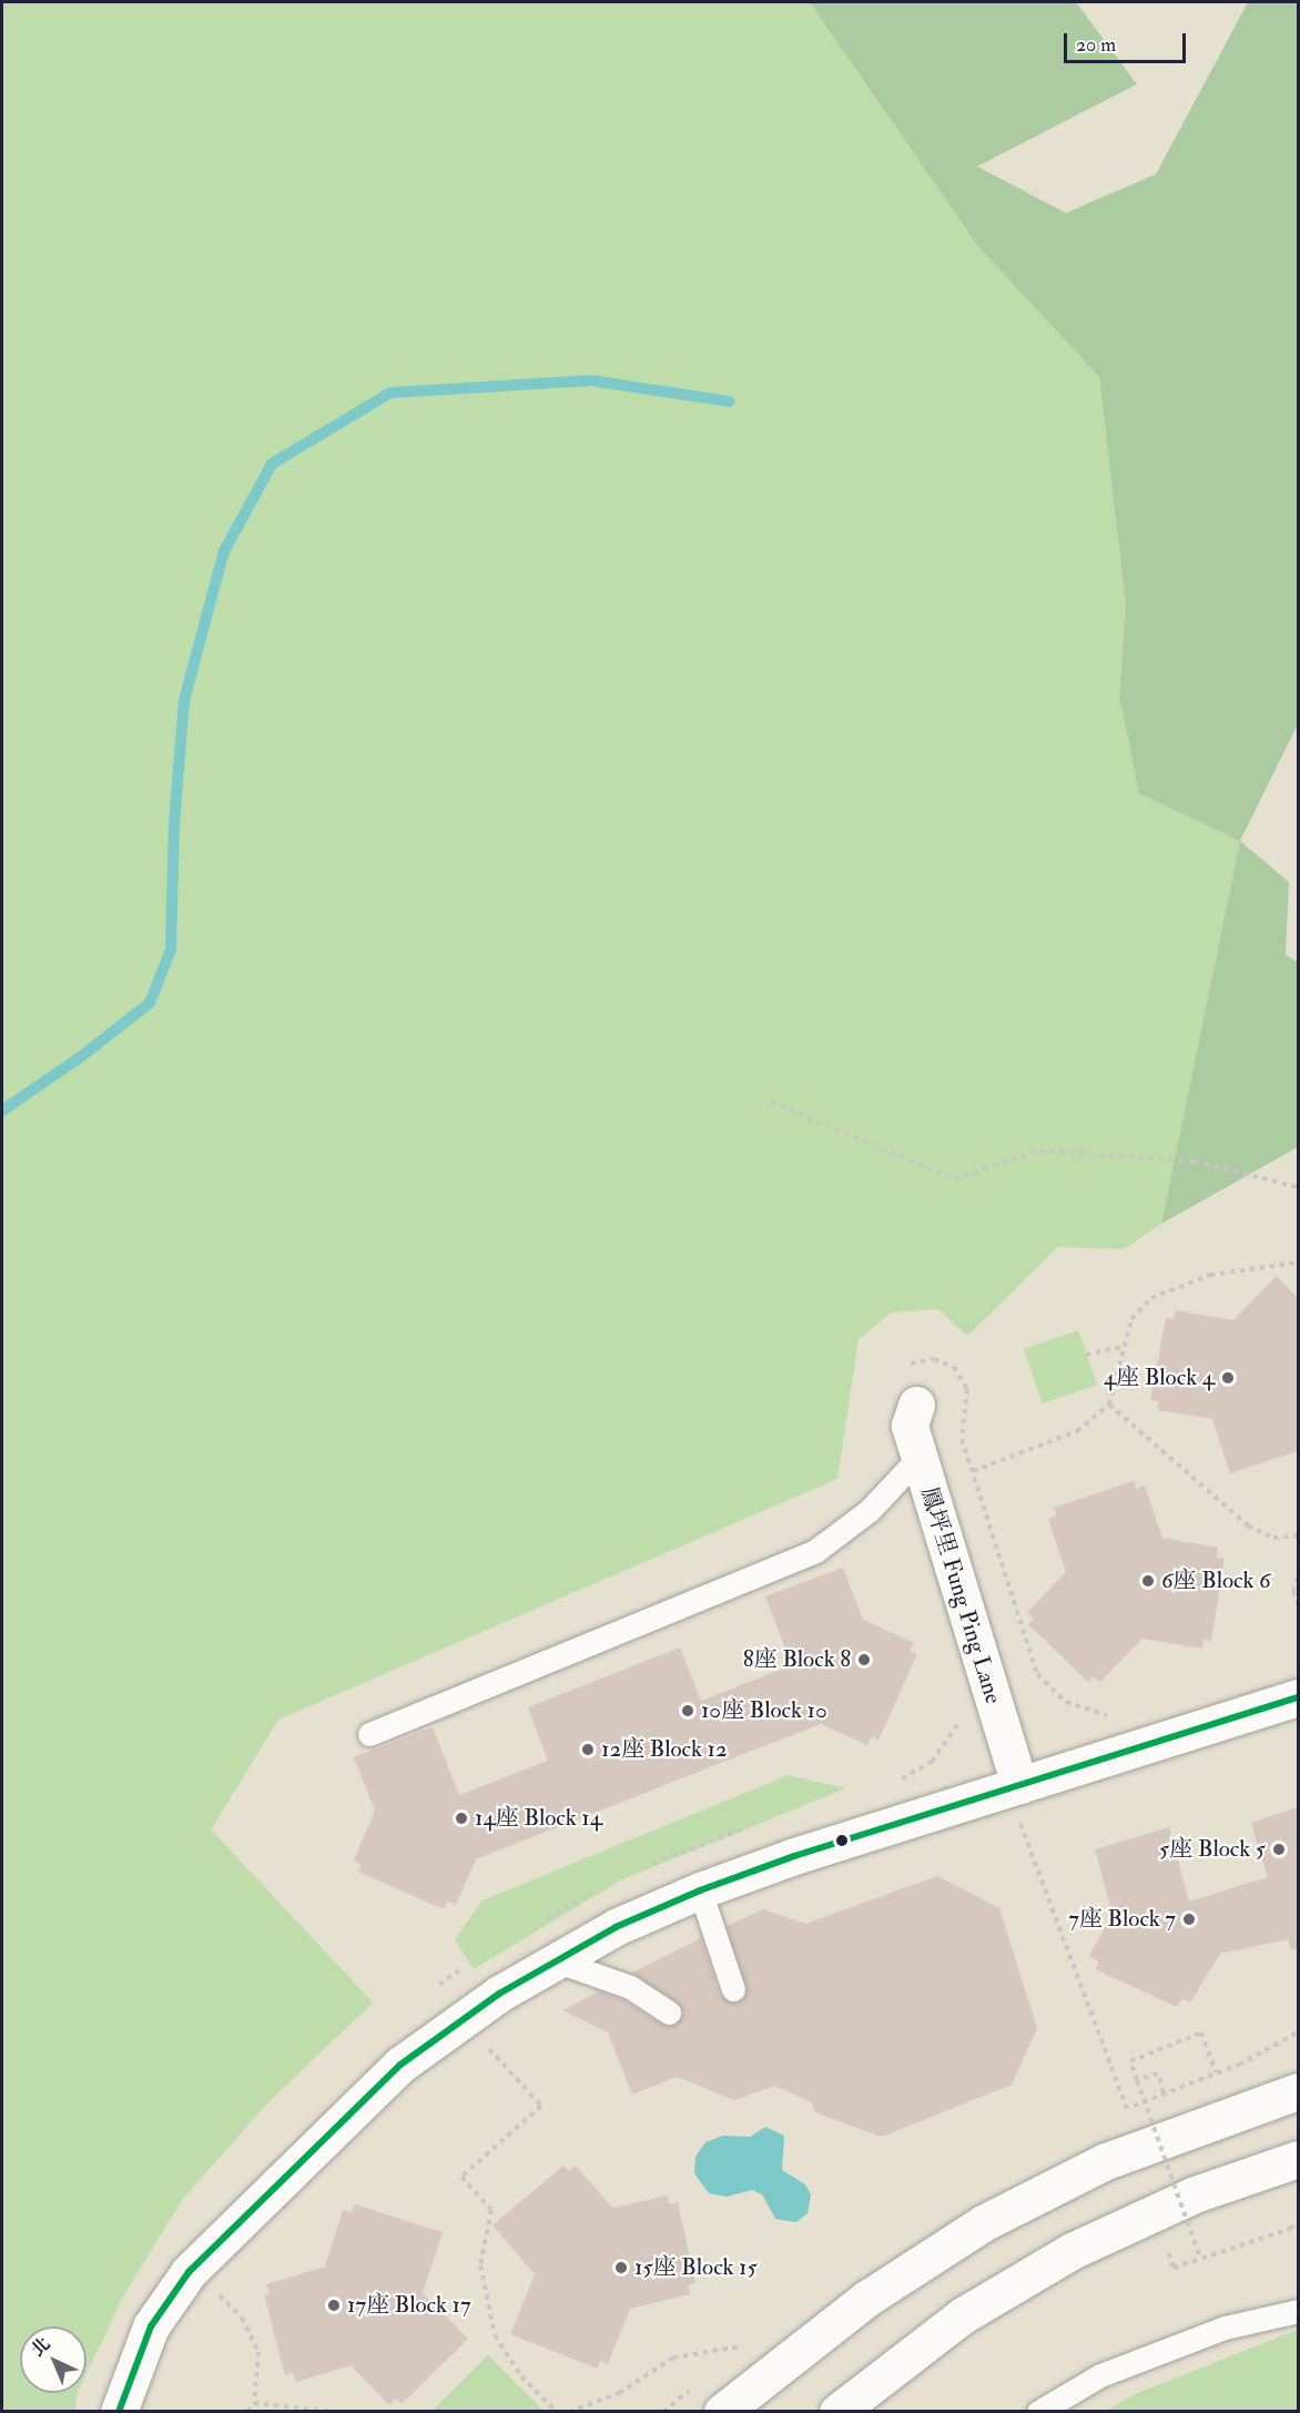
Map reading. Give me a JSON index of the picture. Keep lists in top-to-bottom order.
{
  "streets": {
    "main road": ["鳳坪里 Fung Ping Lane"]
  },
  "places": [
    "4座 Block 4",
    "6座 Block 6",
    "8座 Block 8",
    "10座 Block 10",
    "12座 Block 12",
    "14座 Block 14",
    "5座 Block 5",
    "7座 Block 7",
    "15座 Block 15",
    "17座 Block 17"
  ],
  "scale_bar": "20 m",
  "north": "top left"
}
